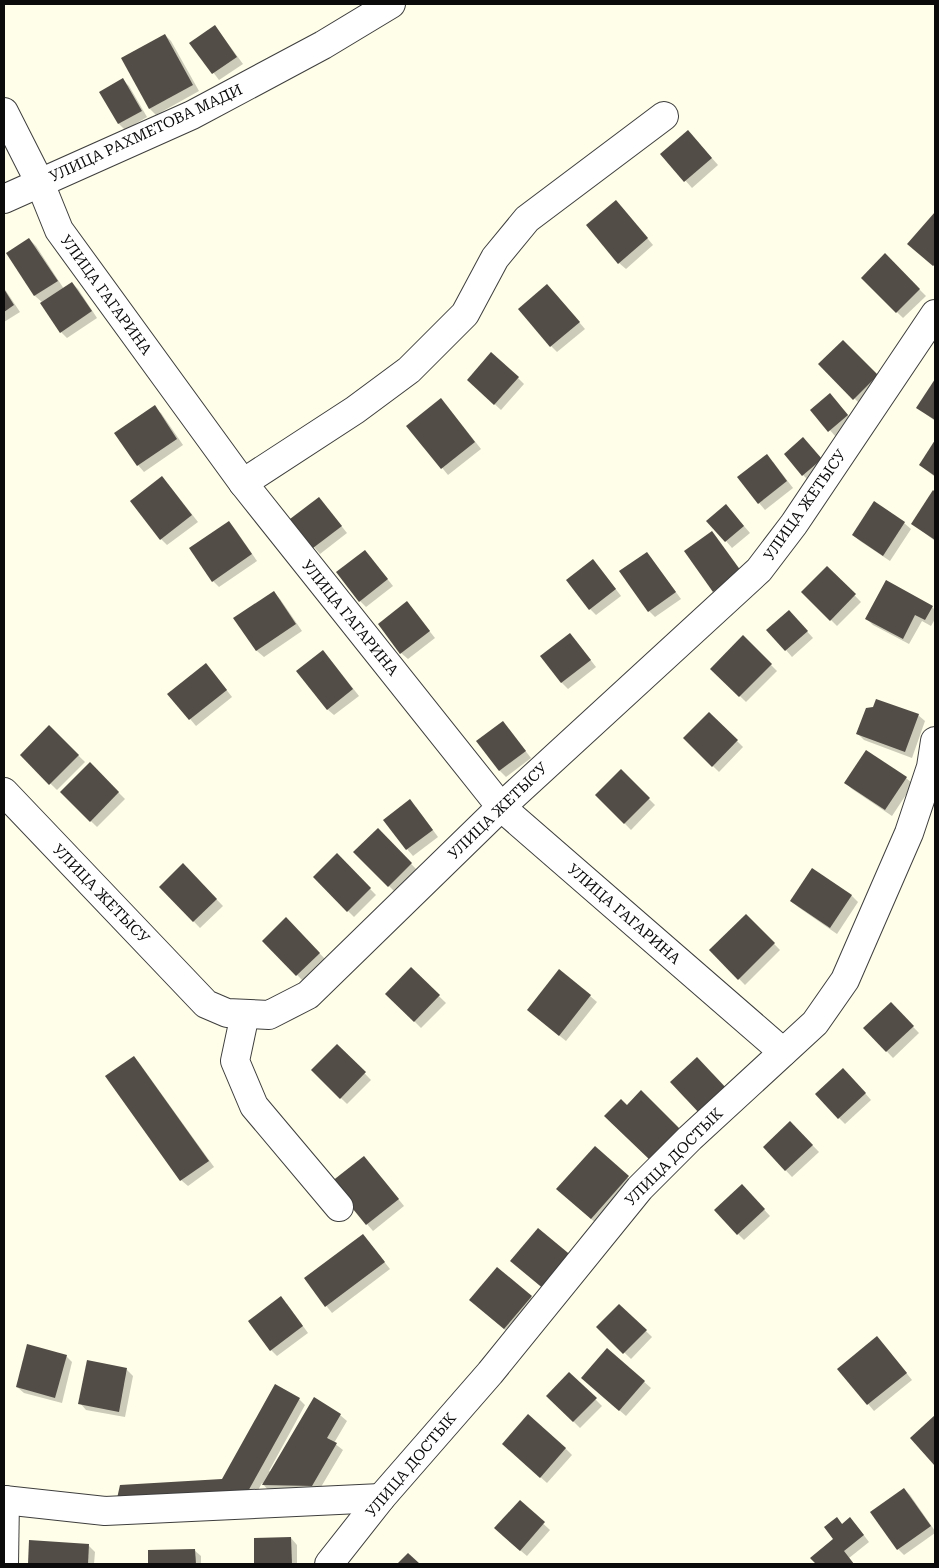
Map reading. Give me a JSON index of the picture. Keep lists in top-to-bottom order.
{
  "streets": {
    "street": [
      "УЛИЦА РАХМЕТОВА МАДИ",
      "УЛИЦА ГАГАРИНА",
      "УЛИЦА ЖЕТЫСУ",
      "УЛИЦА ДОСТЫК"
    ]
  },
  "crossings": [
    ["УЛИЦА РАХМЕТОВА МАДИ", "УЛИЦА ГАГАРИНА"],
    ["УЛИЦА ГАГАРИНА", "УЛИЦА ЖЕТЫСУ"],
    ["УЛИЦА ГАГАРИНА", "УЛИЦА ДОСТЫК"]
  ]
}
